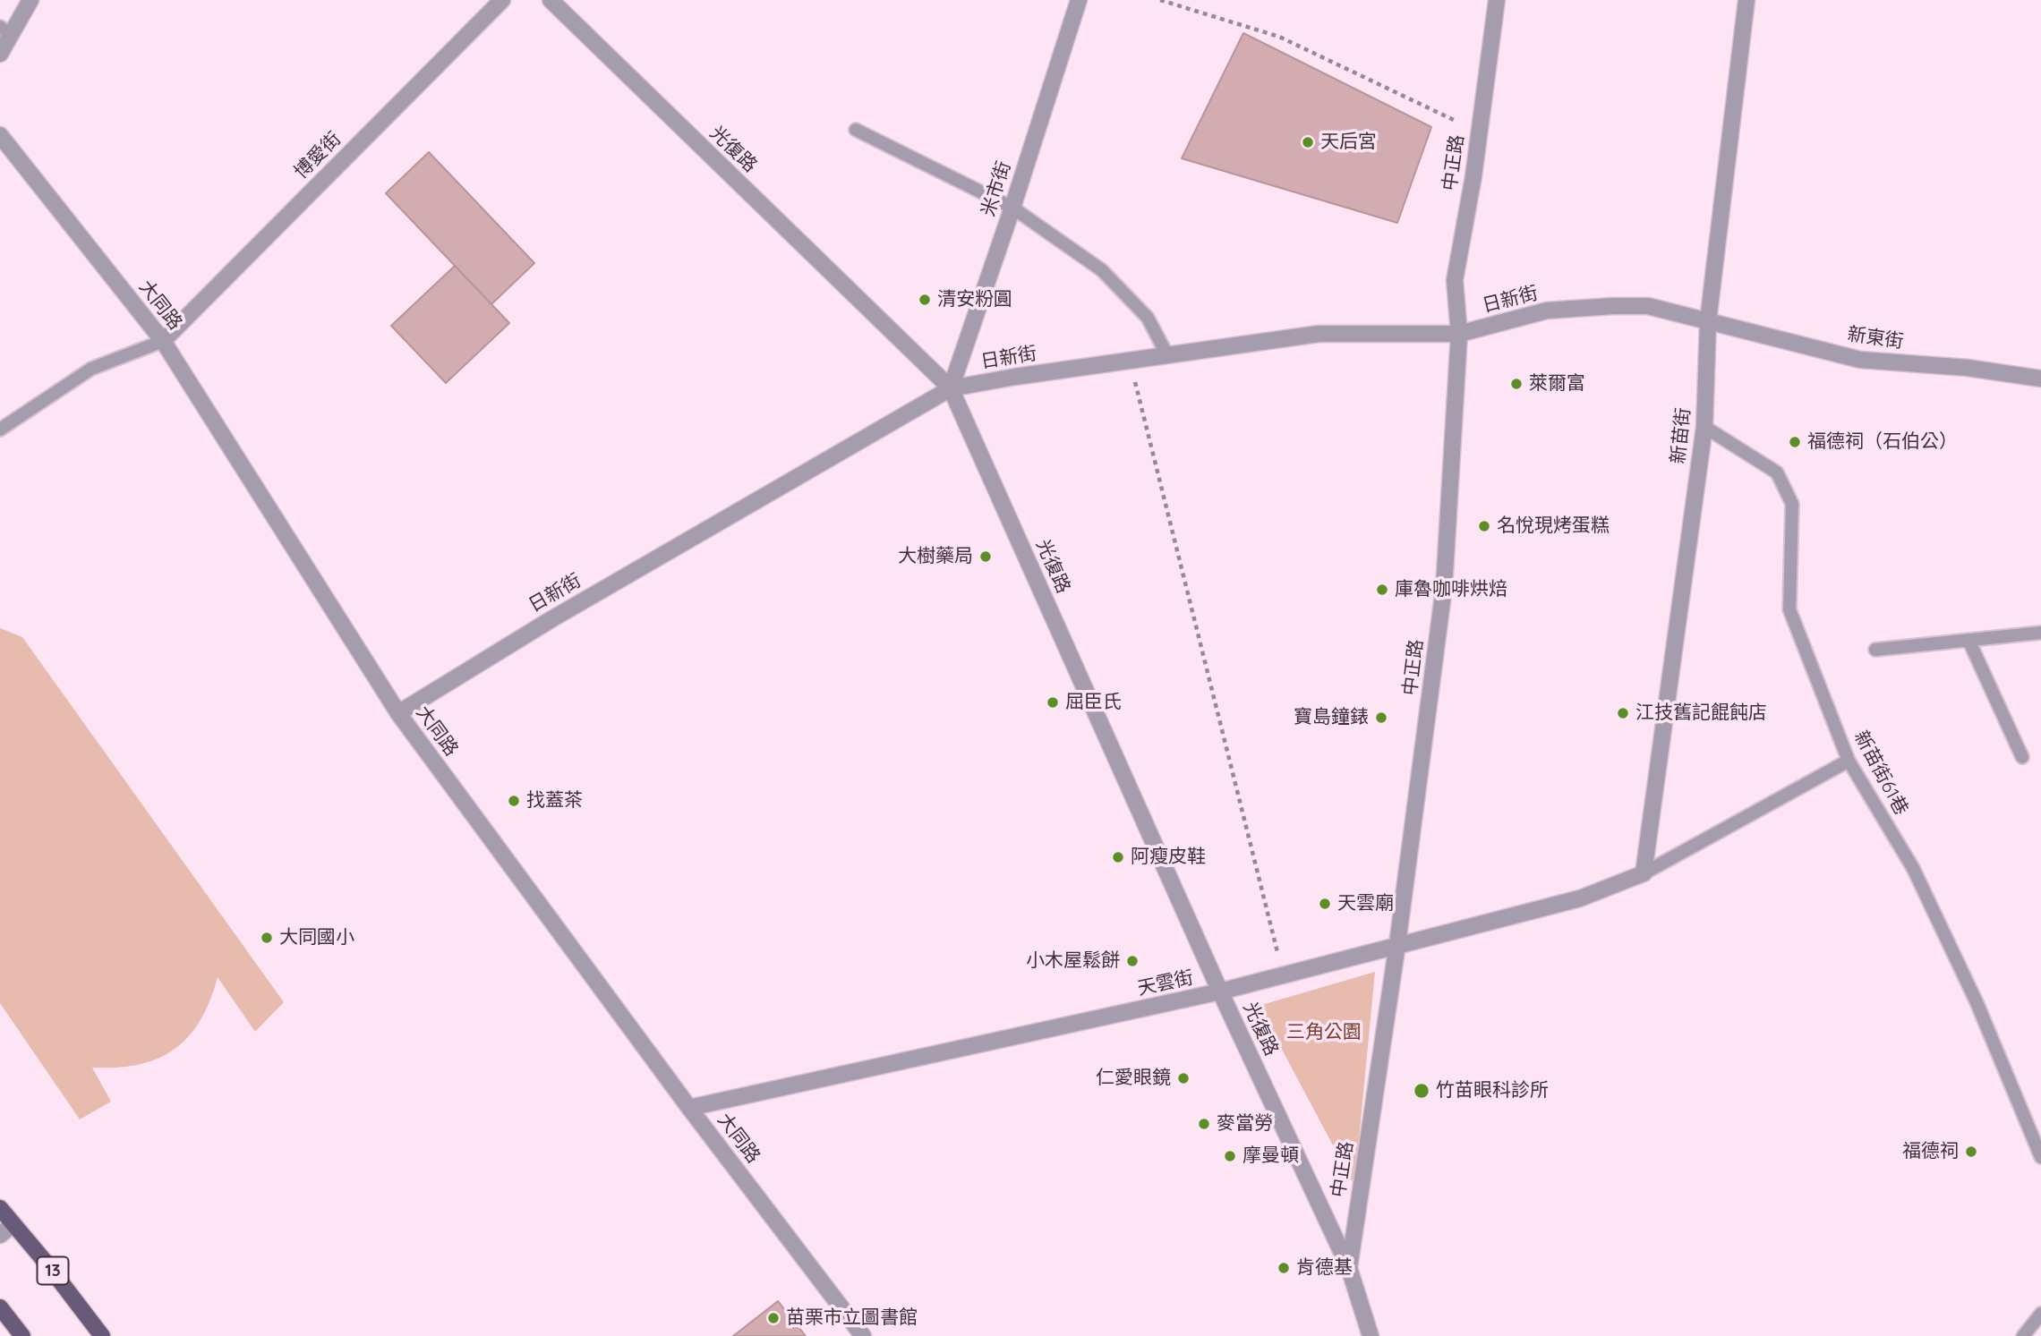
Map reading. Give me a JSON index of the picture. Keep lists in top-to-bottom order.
{
  "streets": {
    "main road": ["13"],
    "street": [
      "光復路",
      "博愛街",
      "中正路",
      "米市街",
      "日新街",
      "大同路",
      "新東街",
      "新苗街",
      "天雲街"
    ],
    "lane": ["新苗街61巷"]
  },
  "crossings": [
    ["光復路", "中正路"],
    ["光復路", "米市街"],
    ["光復路", "日新街"],
    ["光復路", "天雲街"],
    ["博愛街", "大同路"],
    ["中正路", "日新街"],
    ["中正路", "天雲街"],
    ["米市街", "日新街"],
    ["日新街", "大同路"],
    ["日新街", "新東街"],
    ["日新街", "新苗街"],
    ["大同路", "天雲街"],
    ["新東街", "新苗街"],
    ["新苗街", "新苗街61巷"],
    ["新苗街", "天雲街"]
  ],
  "parks": ["三角公園"],
  "places": [
    "天后宮",
    "清安粉圓",
    "萊爾富",
    "福德祠（石伯公）",
    "名悅現烤蛋糕",
    "大樹藥局",
    "庫魯咖啡烘焙",
    "屈臣氏",
    "江技舊記餛飩店",
    "寶島鐘錶",
    "找蓋茶",
    "阿瘦皮鞋",
    "天雲廟",
    "大同國小",
    "小木屋鬆餅",
    "仁愛眼鏡",
    "竹苗眼科診所",
    "麥當勞",
    "福德祠",
    "摩曼頓",
    "肯德基",
    "苗栗市立圖書館"
  ]
}
